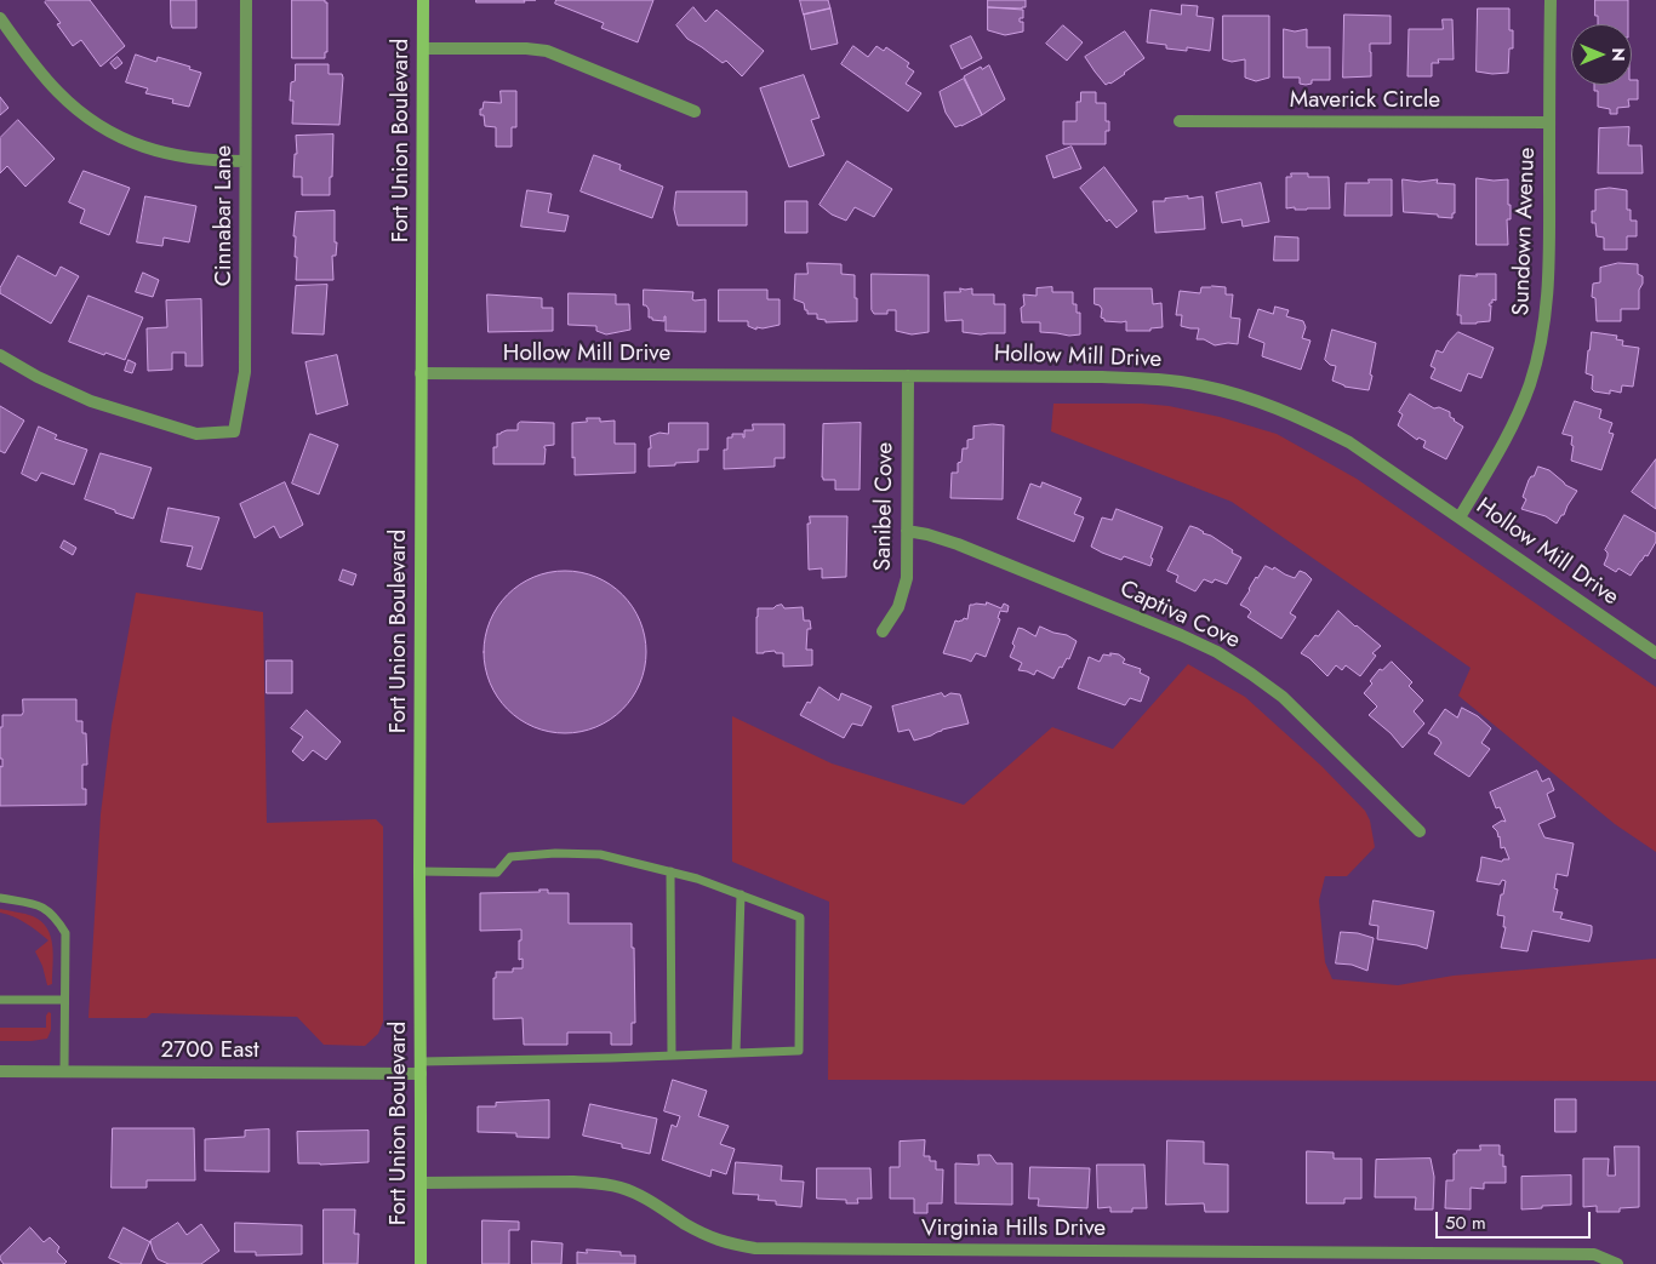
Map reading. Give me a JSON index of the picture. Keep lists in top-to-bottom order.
{
  "streets": {
    "main road": ["Fort Union Boulevard"],
    "street": [
      "Maverick Circle",
      "Cinnabar Lane",
      "Sundown Avenue",
      "Hollow Mill Drive",
      "Sanibel Cove",
      "Captiva Cove",
      "2700 East",
      "Virginia Hills Drive"
    ]
  },
  "crossings": [
    ["Maverick Circle", "Sundown Avenue"],
    ["Fort Union Boulevard", "Hollow Mill Drive"],
    ["Fort Union Boulevard", "2700 East"],
    ["Fort Union Boulevard", "Virginia Hills Drive"],
    ["Sundown Avenue", "Hollow Mill Drive"],
    ["Hollow Mill Drive", "Sanibel Cove"],
    ["Sanibel Cove", "Captiva Cove"]
  ],
  "scale_bar": "50 m",
  "north": "right"
}
